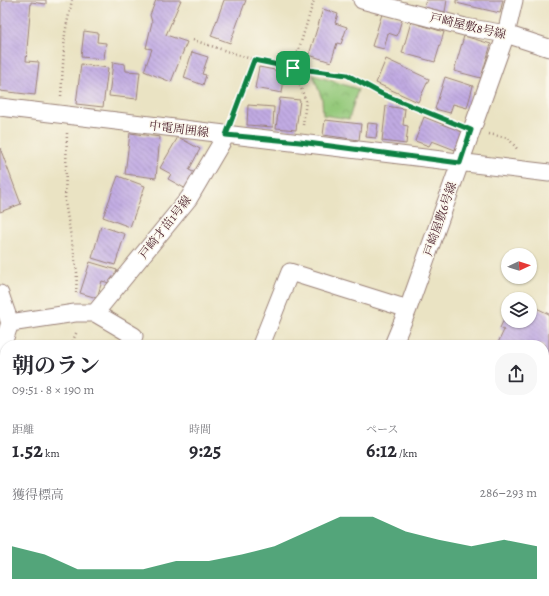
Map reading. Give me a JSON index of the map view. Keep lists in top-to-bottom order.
{
  "streets": {
    "street": [
      "戸崎屋敷8号線",
      "中電周囲線",
      "戸崎屋敷6号線",
      "戸崎才苗1号線"
    ]
  },
  "crossings": [
    ["戸崎屋敷8号線", "戸崎屋敷6号線"],
    ["中電周囲線", "戸崎屋敷6号線"],
    ["中電周囲線", "戸崎才苗1号線"]
  ],
  "north": "right",
  "page": {
    "heading": ["朝のラン", "09:51 · 8 × 190 m"],
    "stats": [
      ["距離", "1.52 km"],
      ["時間", "9:25"],
      ["ペース", "6:12 /km"]
    ],
    "chart": ["獲得標高", "286–293 m"]
  }
}
